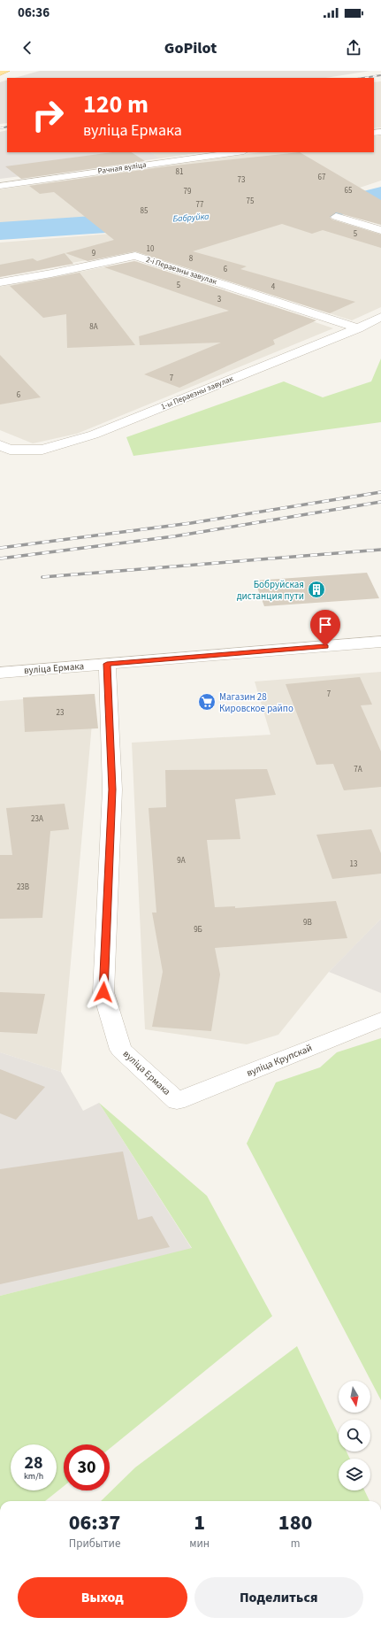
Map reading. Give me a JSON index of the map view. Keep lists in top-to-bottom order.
{
  "streets": {
    "street": [
      "Рачная вуліца",
      "2-і Пераезны завулак",
      "1-ы Пераезны завулак",
      "вуліца Ермака",
      "вуліца Крупскай"
    ]
  },
  "crossings": [
    ["2-і Пераезны завулак", "1-ы Пераезны завулак"],
    ["вуліца Ермака", "вуліца Крупскай"]
  ],
  "water": ["Бабруйка"],
  "places": {
    "building": ["Бобруйская дистанция пути"],
    "supermarket": ["Магазин 28 Кировское райпо"]
  },
  "house_numbers": [
    "81",
    "67",
    "73",
    "65",
    "79",
    "75",
    "77",
    "85",
    "5",
    "10",
    "9",
    "8",
    "6",
    "5",
    "4",
    "3",
    "8А",
    "7",
    "6",
    "7",
    "23",
    "7А",
    "23А",
    "9А",
    "13",
    "23В",
    "9В",
    "9Б"
  ],
  "north": "bottom",
  "page": {
    "status": "06:36",
    "header": "GoPilot",
    "turn": ["120 m", "вуліца Ермака"],
    "speed": "28 km/h",
    "limit": "30",
    "eta": [
      "06:37",
      "Прибытие",
      "1",
      "мин",
      "180",
      "m"
    ],
    "buttons": ["Выход", "Поделиться"]
  }
}
